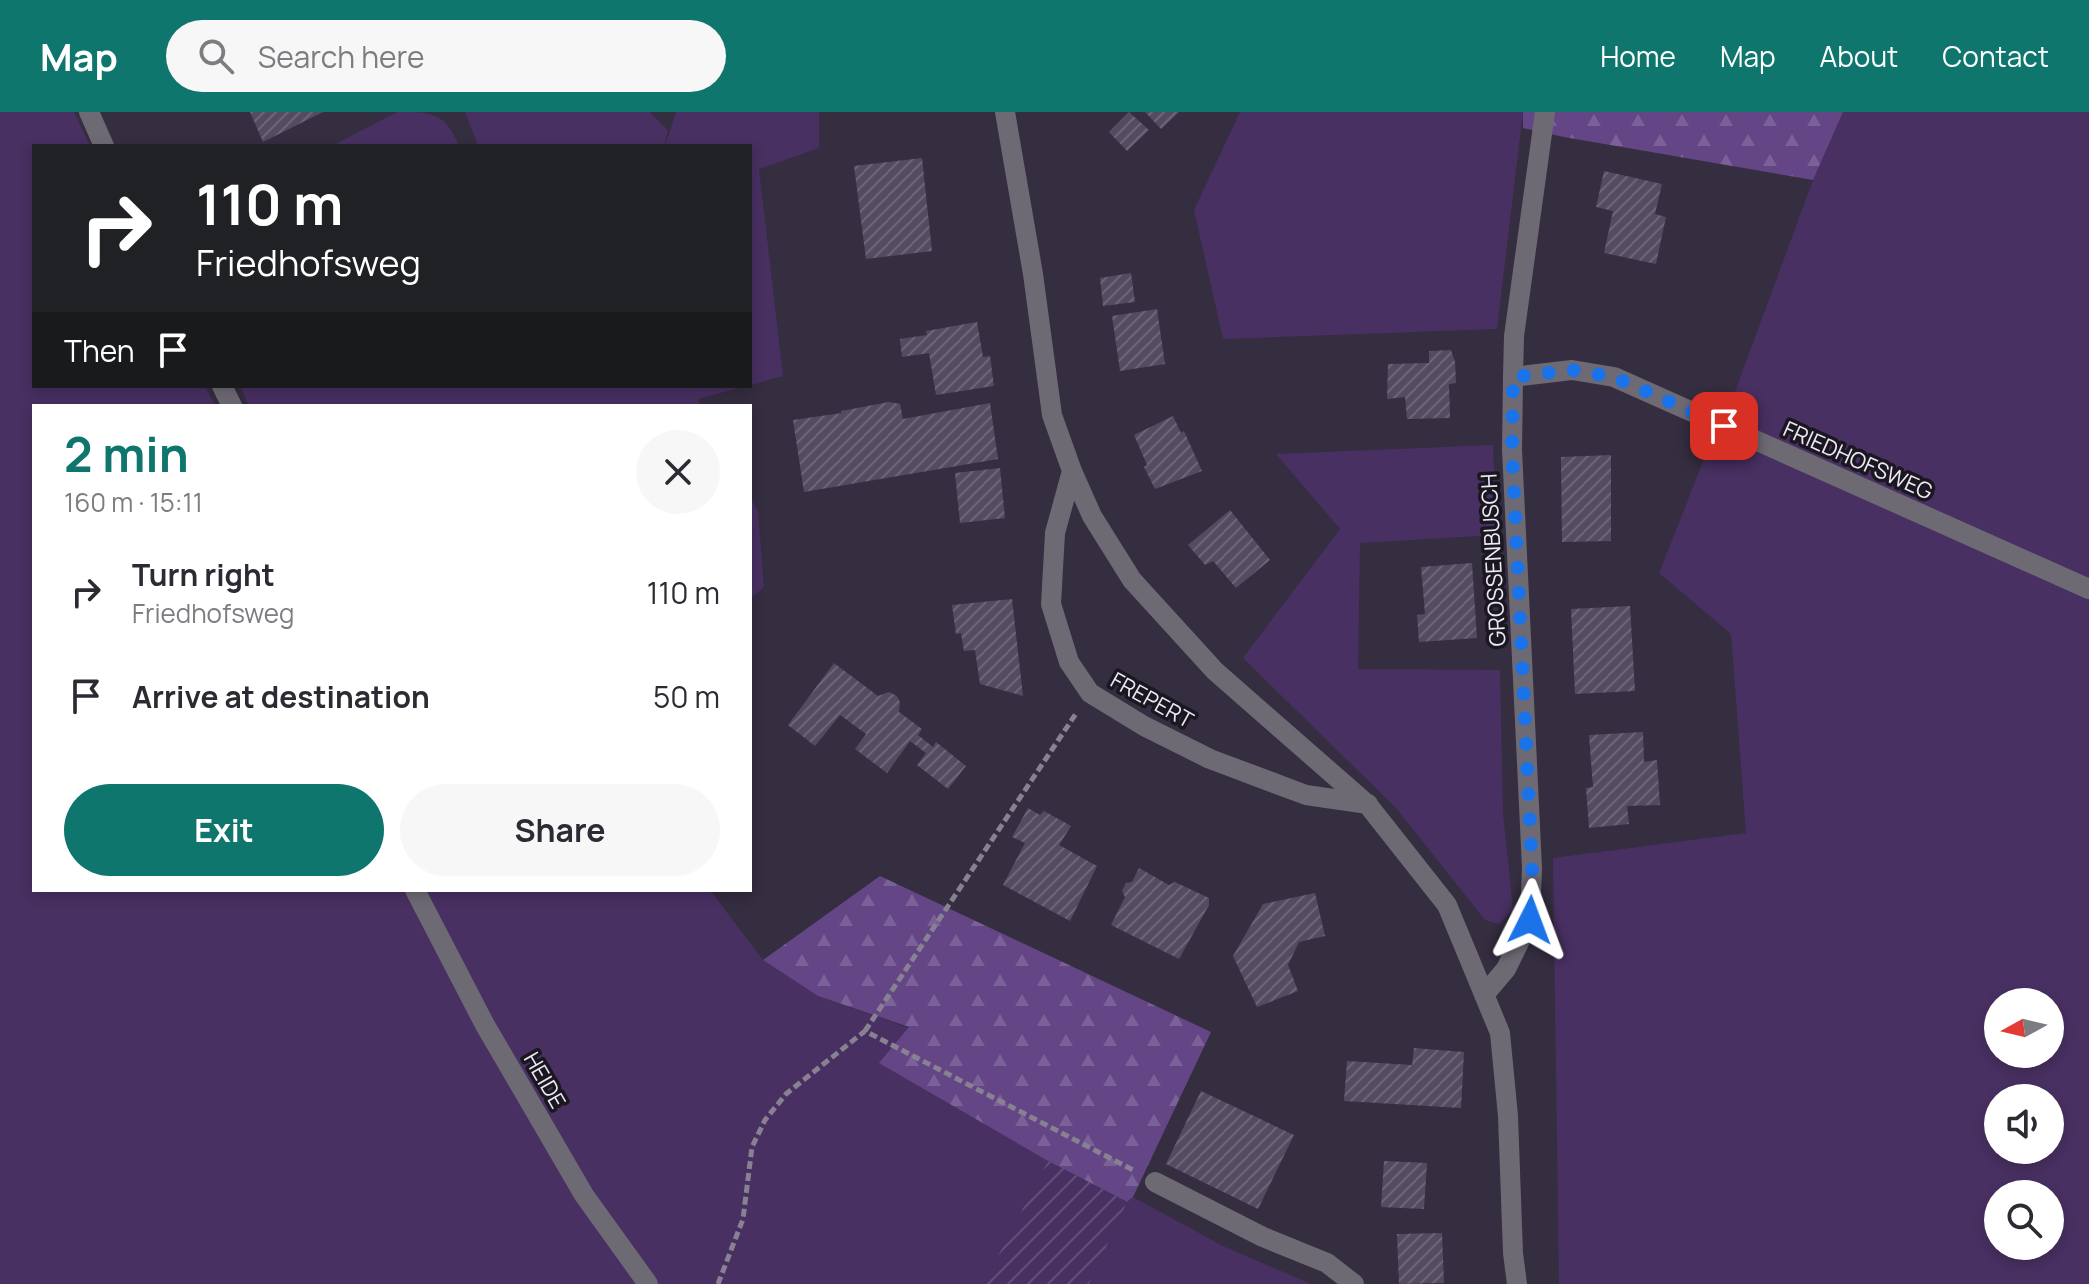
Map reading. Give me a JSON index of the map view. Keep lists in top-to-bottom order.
{
  "streets": {
    "street": [
      "FRIEDHOFSWEG",
      "GROSSENBUSCH",
      "FREPERT",
      "HEIDE"
    ]
  },
  "crossings": [
    ["FRIEDHOFSWEG", "GROSSENBUSCH"]
  ],
  "north": "left",
  "page": {
    "header": "Map",
    "search": "Search here",
    "nav": [
      "Home",
      "Map",
      "About",
      "Contact"
    ],
    "turn": ["110 m", "Friedhofsweg"],
    "then": "Then",
    "heading": ["2 min", "160 m · 15:11"],
    "list": [
      {
        "name": "Turn right",
        "note": "Friedhofsweg",
        "value": "110 m"
      },
      {
        "name": "Arrive at destination",
        "value": "50 m"
      }
    ],
    "buttons": ["Exit", "Share"]
  }
}
